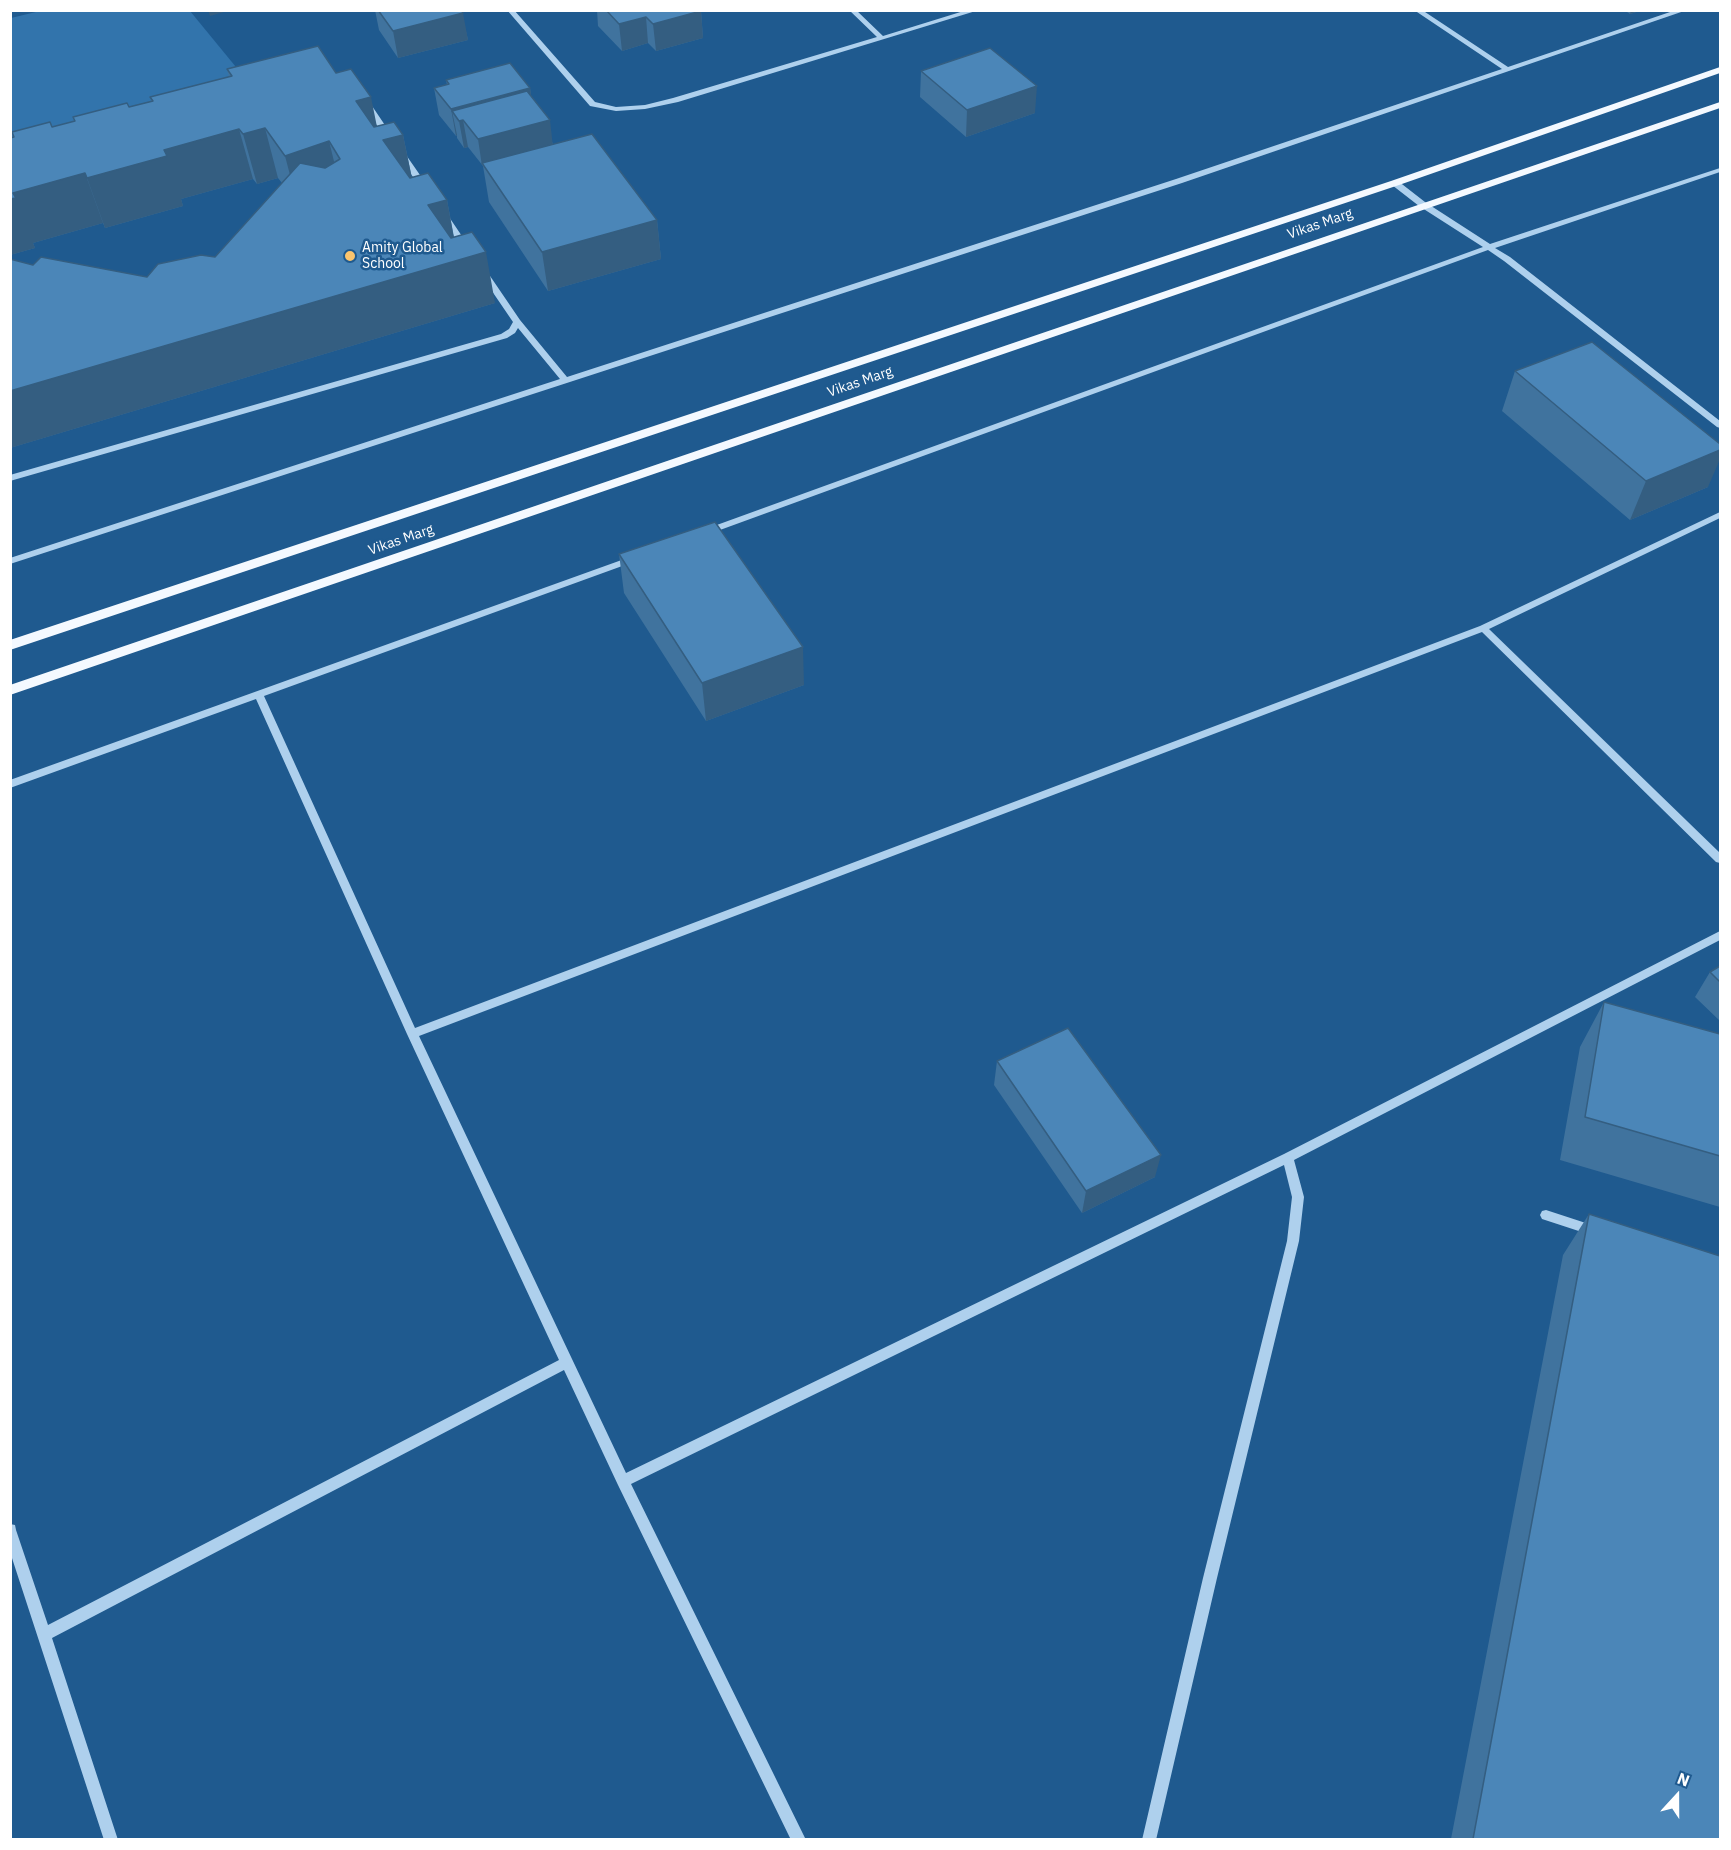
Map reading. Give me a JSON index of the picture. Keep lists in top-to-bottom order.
{
  "streets": {
    "main road": ["Vikas Marg"]
  },
  "places": ["Amity Global School"],
  "north": "top"
}
